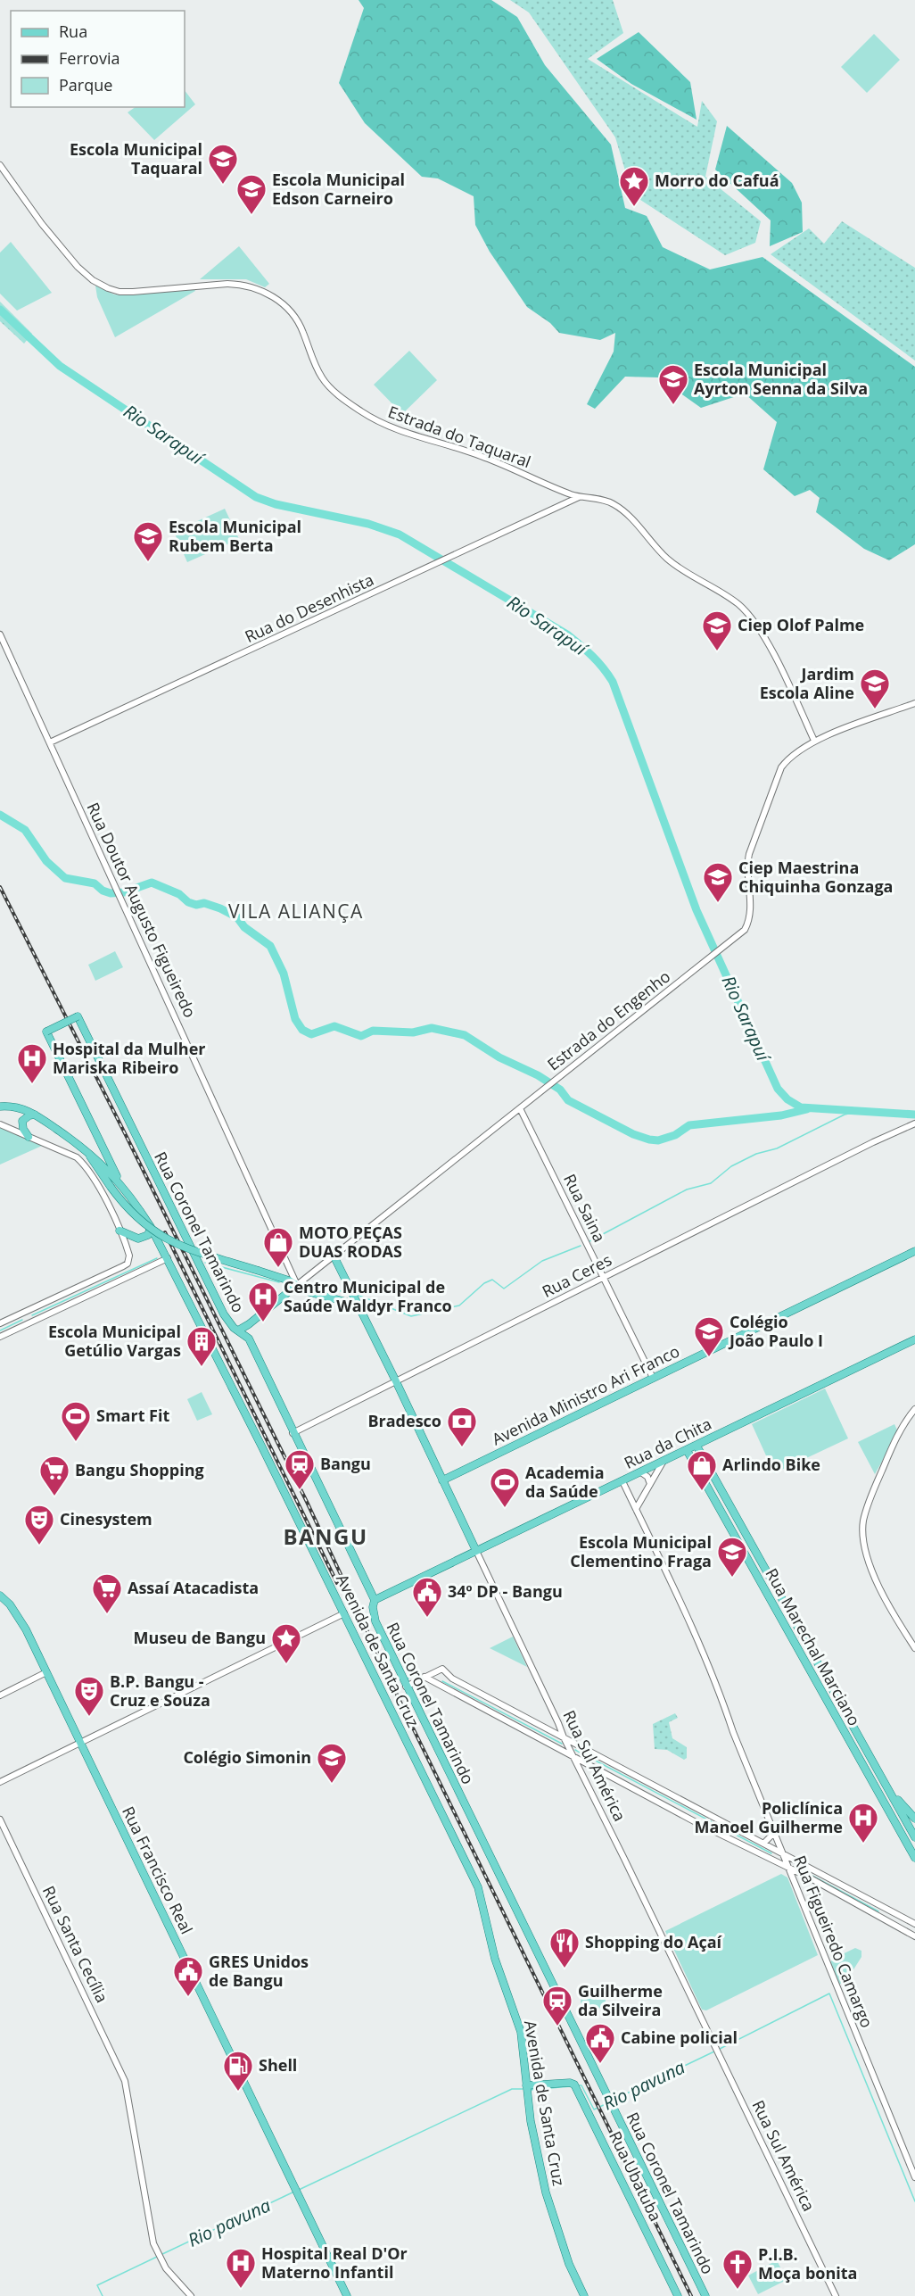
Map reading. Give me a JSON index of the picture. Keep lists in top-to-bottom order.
{
  "streets": {
    "main road": [
      "Estrada do Engenho",
      "Rua Coronel Tamarindo",
      "Avenida Ministro Ari Franco",
      "Rua da Chita",
      "Rua Marechal Marciano",
      "Avenida de Santa Cruz",
      "Rua Sul América",
      "Rua Francisco Real",
      "Rua Ubatuba"
    ],
    "street": [
      "Estrada do Taquaral",
      "Rua do Desenhista",
      "Rua Doutor Augusto Figueiredo",
      "Rua Saina",
      "Rua Ceres",
      "Rua Figueiredo Camargo",
      "Rua Santa Cecília"
    ]
  },
  "crossings": [
    ["Estrada do Taquaral", "Rua do Desenhista"],
    ["Estrada do Taquaral", "Estrada do Engenho"],
    ["Rua do Desenhista", "Rua Doutor Augusto Figueiredo"],
    ["Rua Doutor Augusto Figueiredo", "Estrada do Engenho"],
    ["Estrada do Engenho", "Rua Saina"],
    ["Estrada do Engenho", "Rua Coronel Tamarindo"],
    ["Estrada do Engenho", "Rua Sul América"],
    ["Rua Saina", "Rua Ceres"],
    ["Rua Saina", "Avenida Ministro Ari Franco"],
    ["Rua Coronel Tamarindo", "Rua Ceres"],
    ["Rua Coronel Tamarindo", "Rua da Chita"],
    ["Rua Coronel Tamarindo", "Avenida de Santa Cruz"],
    ["Rua Ceres", "Rua Sul América"],
    ["Avenida Ministro Ari Franco", "Rua Sul América"],
    ["Rua da Chita", "Rua Marechal Marciano"],
    ["Rua da Chita", "Rua Sul América"],
    ["Rua da Chita", "Rua Figueiredo Camargo"],
    ["Avenida de Santa Cruz", "Rua Ubatuba"]
  ],
  "districts": ["VILA ALIANÇA", "BANGU"],
  "water": ["Rio Sarapuí", "Rio pavuna"],
  "places": {
    "school or university": [
      "Escola Municipal Taquaral",
      "Escola Municipal Edson Carneiro",
      "Escola Municipal Ayrton Senna da Silva",
      "Escola Municipal Rubem Berta",
      "Ciep Olof Palme",
      "Jardim Escola Aline",
      "Ciep Maestrina Chiquinha Gonzaga",
      "Colégio João Paulo I",
      "Escola Municipal Clementino Fraga",
      "Colégio Simonin"
    ],
    "place": ["Morro do Cafuá", "Museu de Bangu"],
    "hospital": [
      "Hospital da Mulher Mariska Ribeiro",
      "Centro Municipal de Saúde Waldyr Franco",
      "Policlínica Manoel Guilherme",
      "Hospital Real D'Or Materno Infantil"
    ],
    "shop": ["MOTO PEÇAS DUAS RODAS", "Arlindo Bike"],
    "building": ["Escola Municipal Getúlio Vargas"],
    "sports": ["Smart Fit", "Academia da Saúde"],
    "bank": ["Bradesco"],
    "station": ["Bangu", "Guilherme da Silveira"],
    "supermarket": ["Bangu Shopping", "Assaí Atacadista"],
    "theatre": ["Cinesystem", "B.P. Bangu - Cruz e Souza"],
    "public building": ["34º DP - Bangu", "GRES Unidos de Bangu", "Cabine policial"],
    "restaurant": ["Shopping do Açaí"],
    "fuel station": ["Shell"],
    "church": ["P.I.B. Moça bonita"]
  },
  "legend": ["Rua", "Ferrovia", "Parque"]
}
